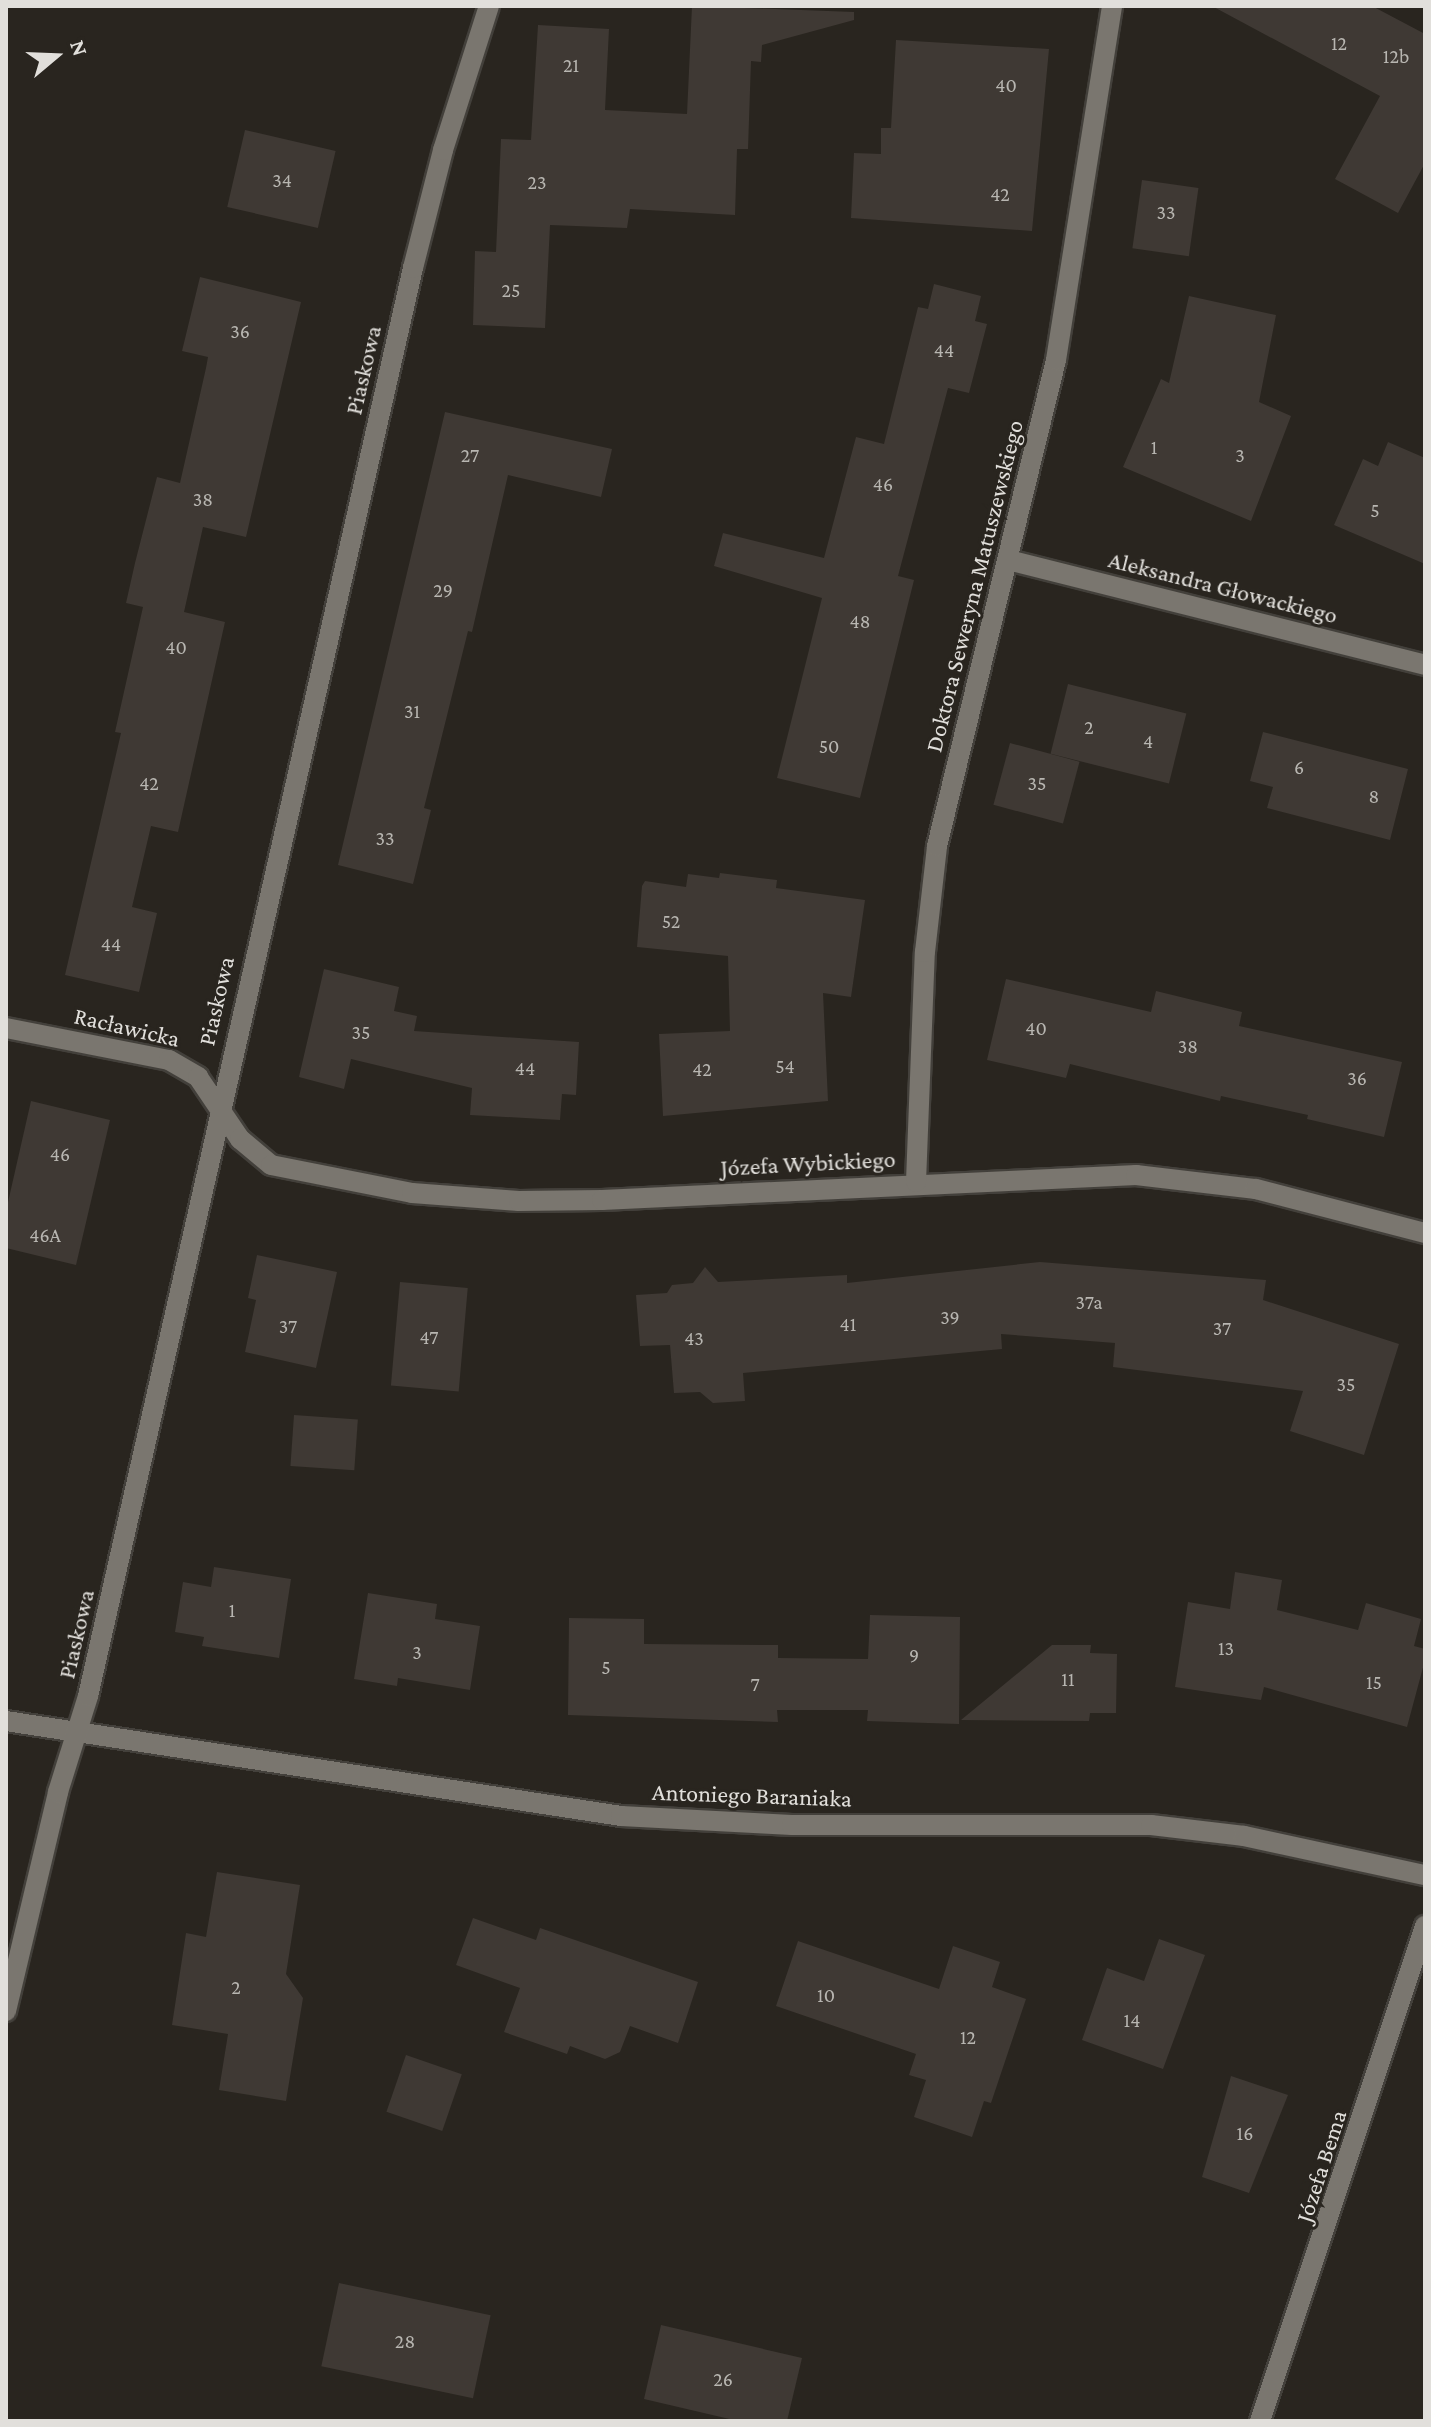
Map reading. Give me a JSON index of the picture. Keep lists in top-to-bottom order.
{
  "streets": {
    "street": [
      "Piaskowa",
      "Doktora Seweryna Matuszewskiego",
      "Aleksandra Głowackiego",
      "Racławicka",
      "Józefa Wybickiego",
      "Antoniego Baraniaka",
      "Józefa Bema"
    ]
  },
  "crossings": [
    ["Piaskowa", "Racławicka"],
    ["Piaskowa", "Józefa Wybickiego"],
    ["Piaskowa", "Antoniego Baraniaka"],
    ["Doktora Seweryna Matuszewskiego", "Aleksandra Głowackiego"],
    ["Doktora Seweryna Matuszewskiego", "Józefa Wybickiego"],
    ["Racławicka", "Józefa Wybickiego"]
  ],
  "house_numbers": [
    "12",
    "12b",
    "21",
    "40",
    "34",
    "23",
    "42",
    "33",
    "25",
    "36",
    "44",
    "1",
    "27",
    "3",
    "46",
    "38",
    "5",
    "29",
    "48",
    "40",
    "31",
    "2",
    "4",
    "50",
    "6",
    "42",
    "35",
    "8",
    "33",
    "52",
    "44",
    "40",
    "35",
    "38",
    "54",
    "44",
    "42",
    "36",
    "46",
    "46A",
    "37a",
    "39",
    "41",
    "37",
    "37",
    "47",
    "43",
    "35",
    "1",
    "13",
    "3",
    "9",
    "5",
    "11",
    "15",
    "7",
    "2",
    "10",
    "14",
    "12",
    "16",
    "28",
    "26"
  ],
  "north": "right"
}
